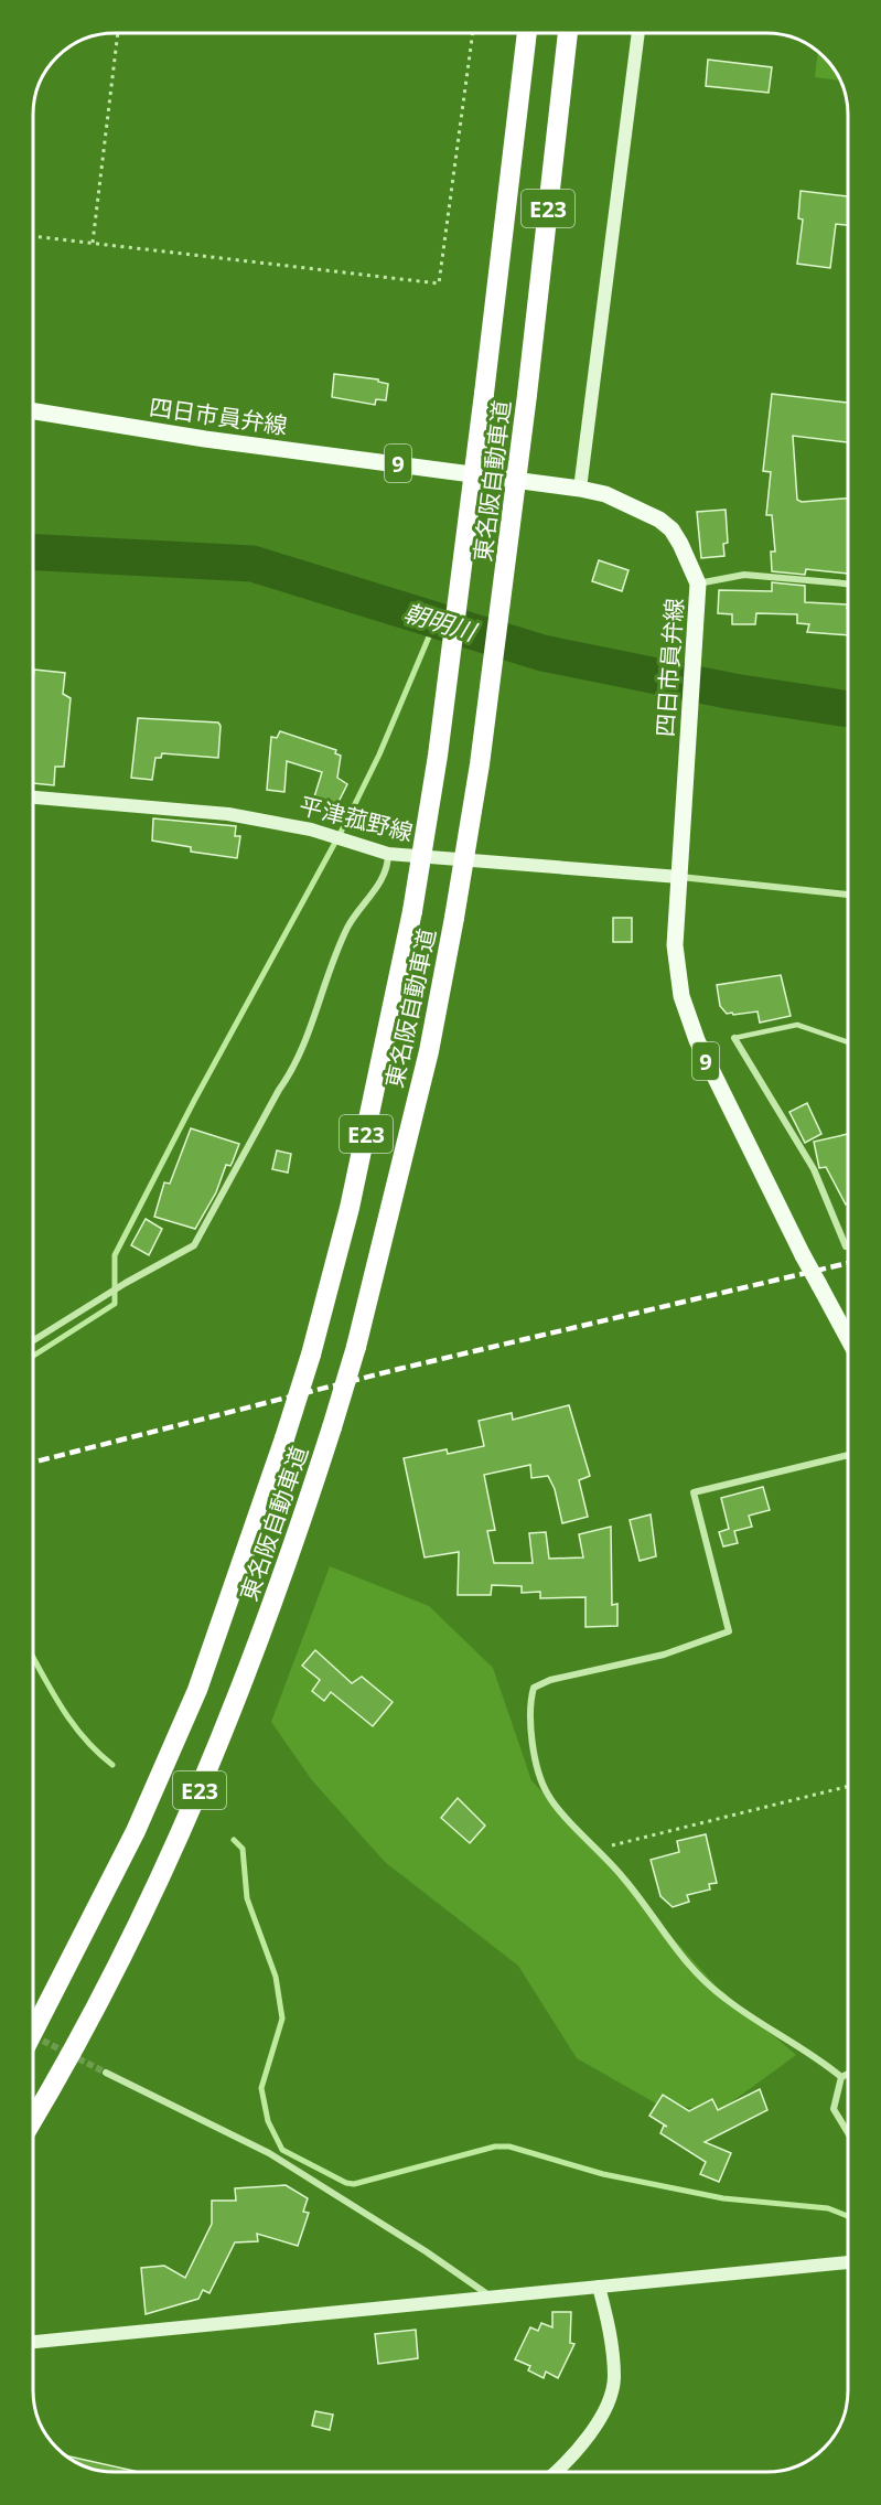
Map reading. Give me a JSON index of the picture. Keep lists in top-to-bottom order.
{
  "streets": {
    "highway": ["E23", "東名阪自動車道"],
    "main road": ["四日市員弁線", "9"],
    "street": ["平津菰野線"]
  },
  "crossings": [
    ["四日市員弁線", "平津菰野線"]
  ],
  "water": ["朝明川"]
}
